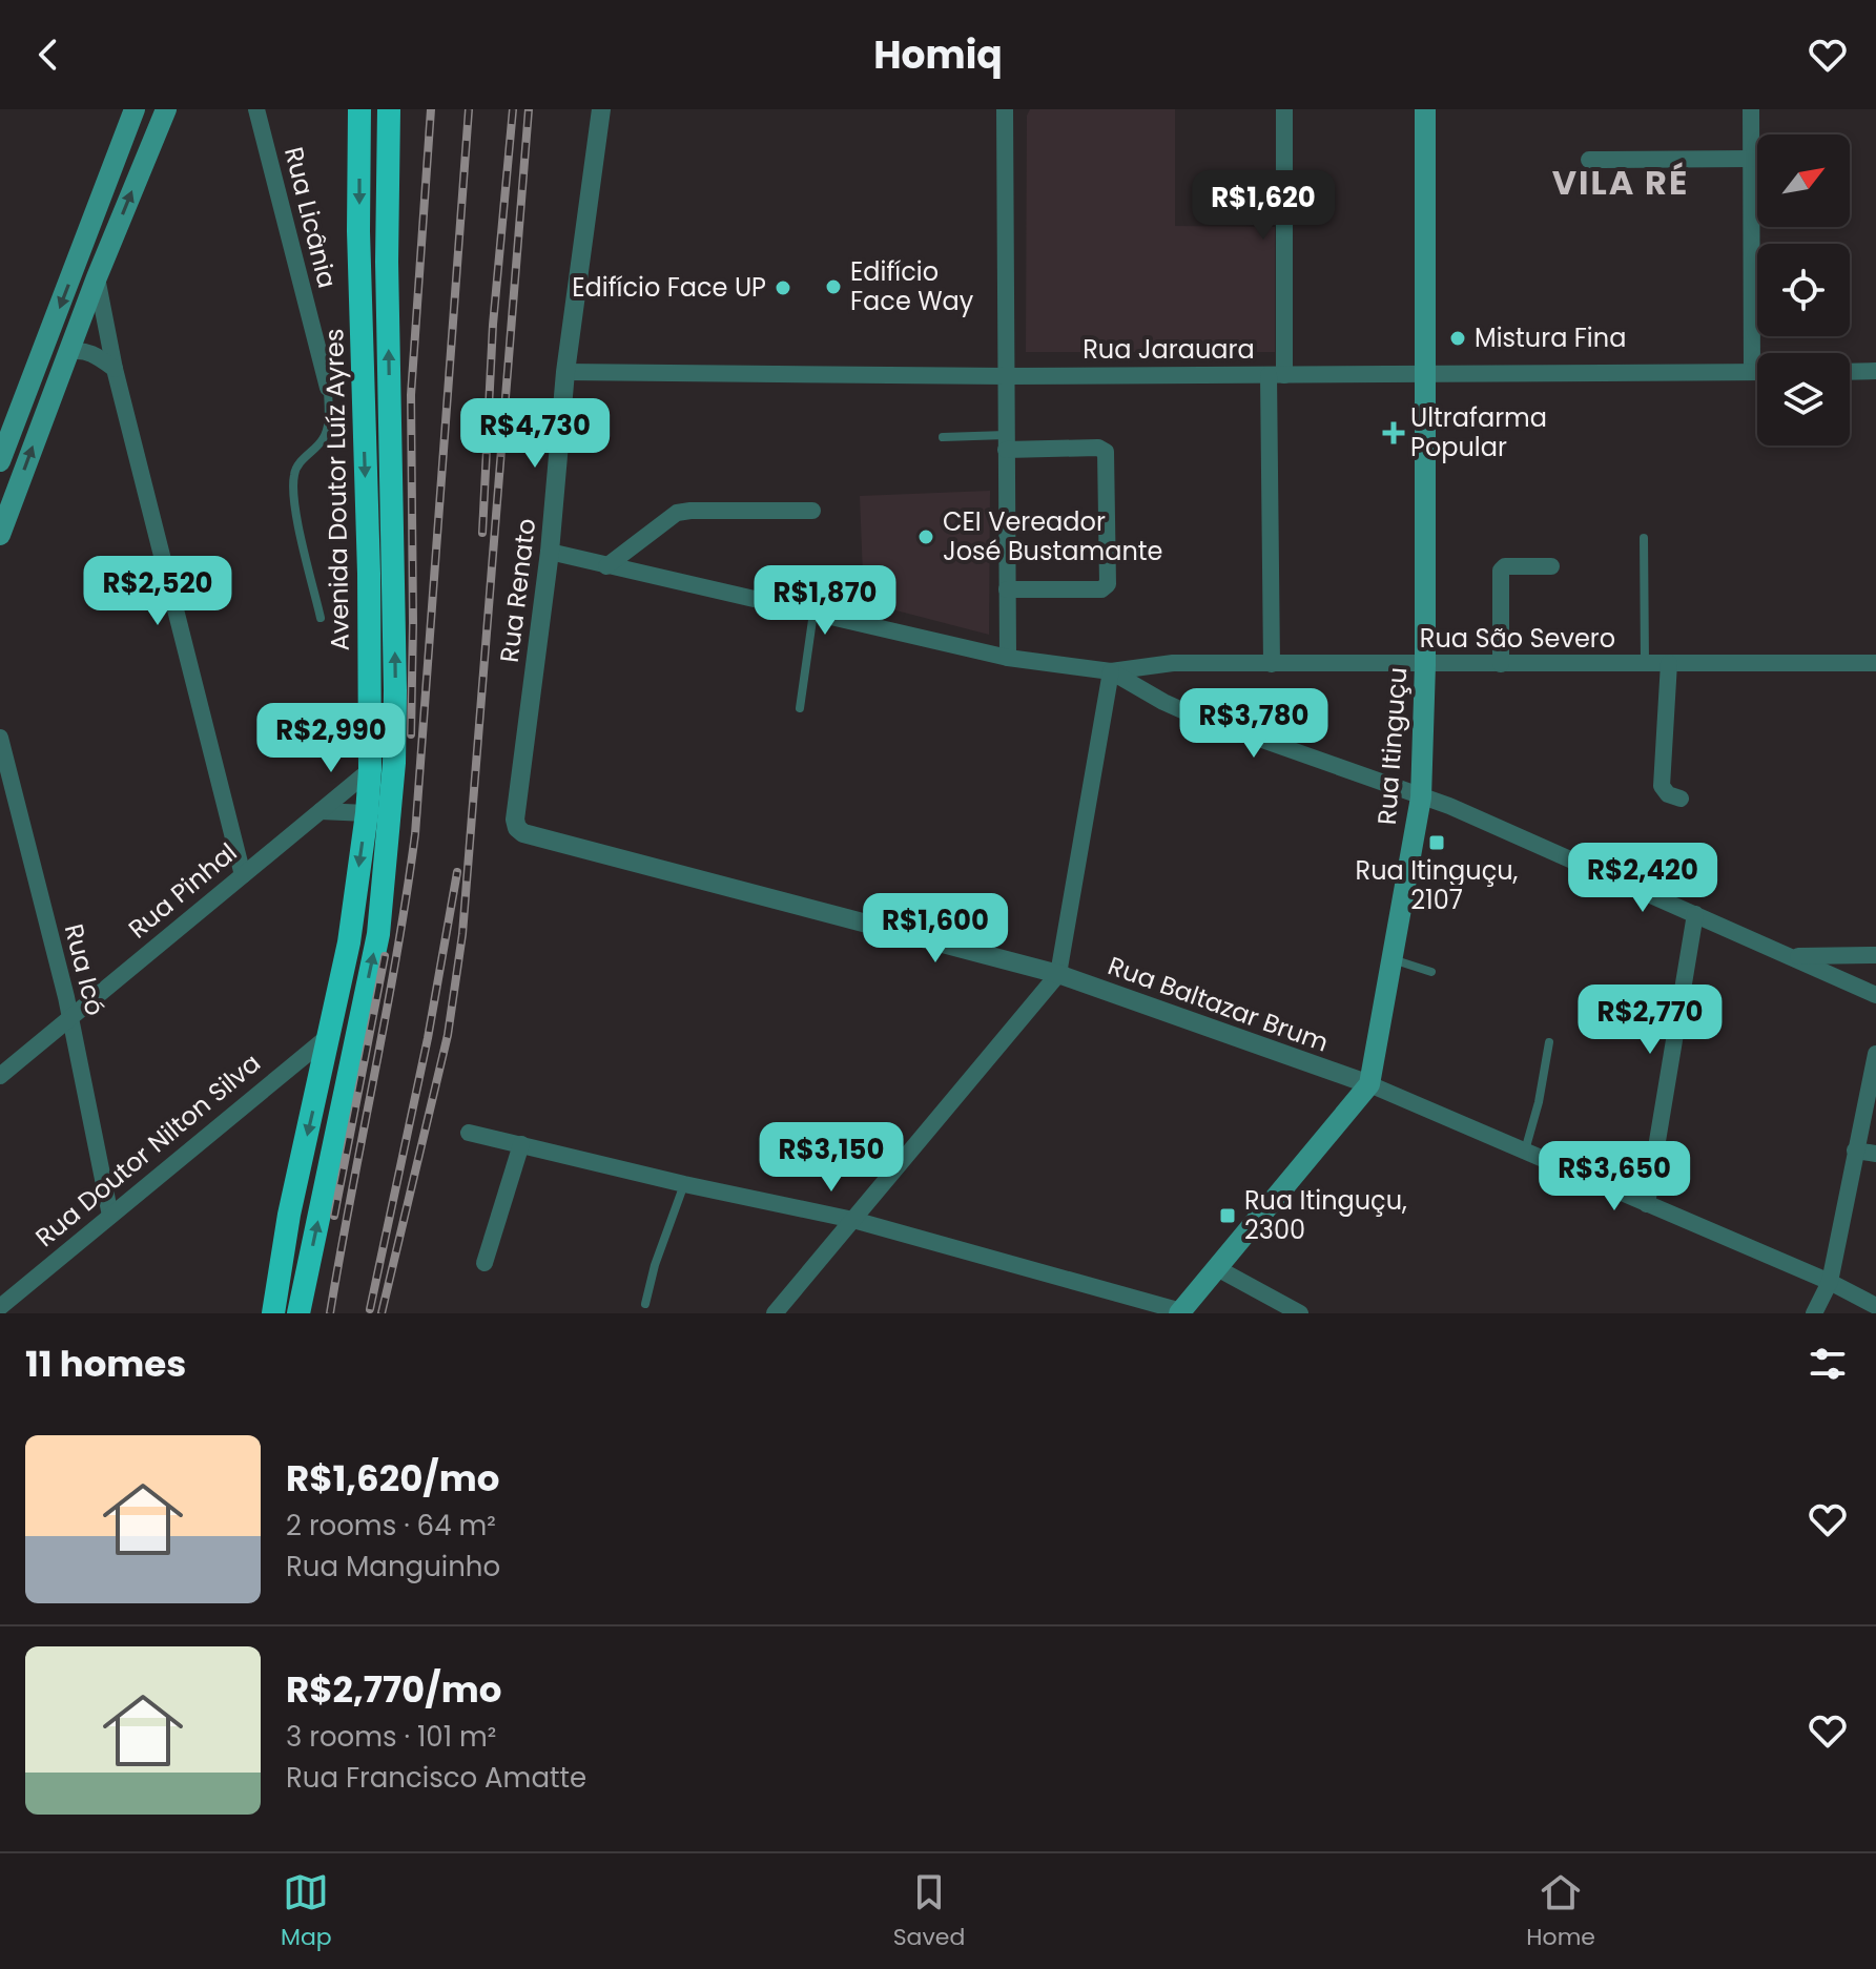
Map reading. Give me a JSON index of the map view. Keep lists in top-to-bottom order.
{
  "streets": {
    "highway": ["Avenida Doutor Luíz Ayres"],
    "main road": ["Rua Itinguçu"],
    "street": [
      "Rua Licânia",
      "Rua Jarauara",
      "Rua Renato",
      "Rua São Severo",
      "Rua Pinhal",
      "Rua Icó",
      "Rua Baltazar Brum",
      "Rua Doutor Nilton Silva"
    ]
  },
  "crossings": [
    ["Rua Jarauara", "Rua Renato"],
    ["Rua Jarauara", "Rua Itinguçu"],
    ["Avenida Doutor Luíz Ayres", "Rua Pinhal"],
    ["Avenida Doutor Luíz Ayres", "Rua Doutor Nilton Silva"],
    ["Rua Renato", "Rua Baltazar Brum"],
    ["Rua São Severo", "Rua Itinguçu"],
    ["Rua Itinguçu", "Rua Baltazar Brum"],
    ["Rua Pinhal", "Rua Icó"],
    ["Rua Icó", "Rua Doutor Nilton Silva"]
  ],
  "districts": ["VILA RÉ"],
  "places": {
    "other": [
      "Edifício Face Way",
      "Edifício Face UP",
      "Mistura Fina",
      "CEI Vereador José Bustamante"
    ],
    "health": ["Ultrafarma Popular"],
    "transit": ["Rua Itinguçu, 2107", "Rua Itinguçu, 2300"]
  },
  "north": "top right",
  "page": {
    "header": "Homiq",
    "price": [
      "R$1,620",
      "R$4,730",
      "R$2,520",
      "R$1,870",
      "R$3,780",
      "R$2,990",
      "R$2,420",
      "R$1,600",
      "R$2,770",
      "R$3,150",
      "R$3,650"
    ],
    "heading": "11 homes",
    "list": [
      {
        "name": "R$1,620/mo",
        "note": "2 rooms · 64 m² · Rua Manguinho"
      },
      {
        "name": "R$2,770/mo",
        "note": "3 rooms · 101 m² · Rua Francisco Amatte"
      }
    ],
    "tabs": ["Map", "Saved", "Home"]
  }
}
